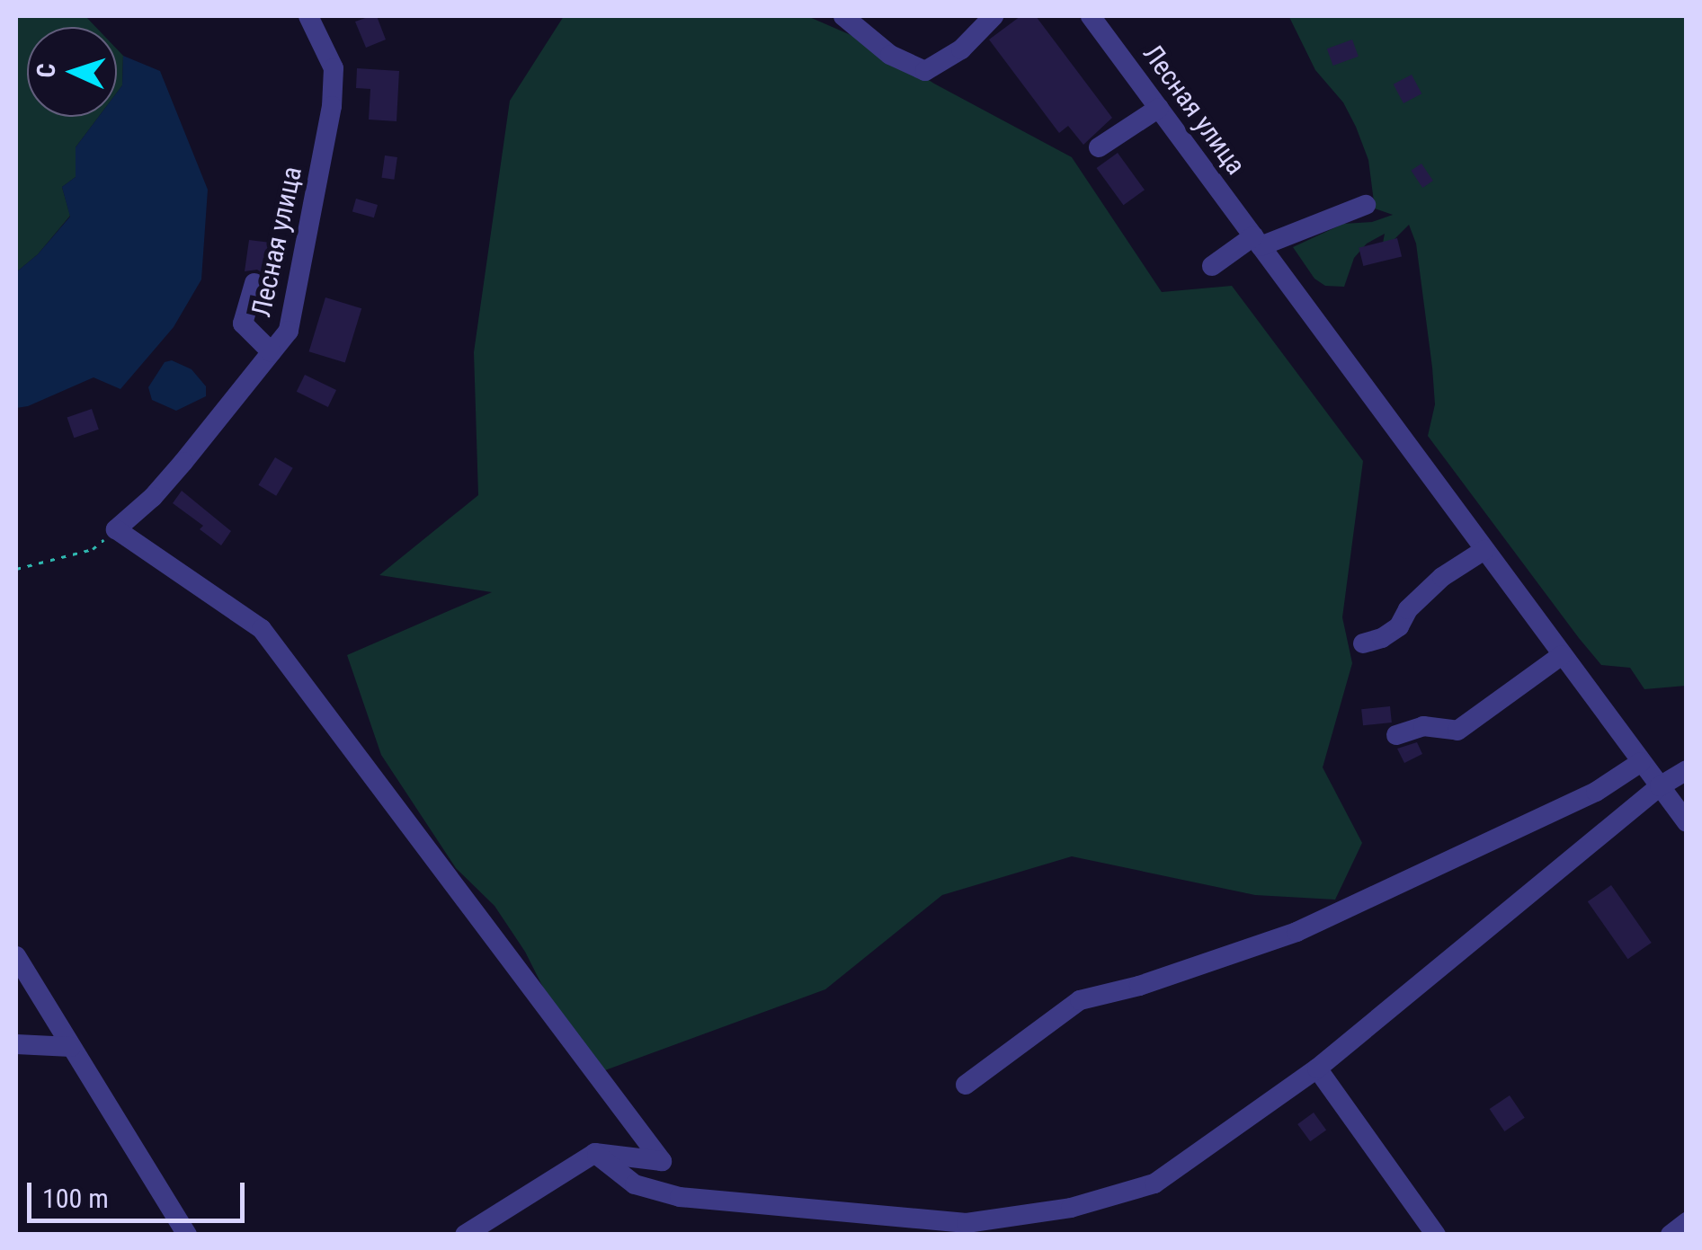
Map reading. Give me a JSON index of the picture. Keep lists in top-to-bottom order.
{
  "streets": {
    "street": ["Лесная улица"]
  },
  "scale_bar": "100 m",
  "north": "left"
}
